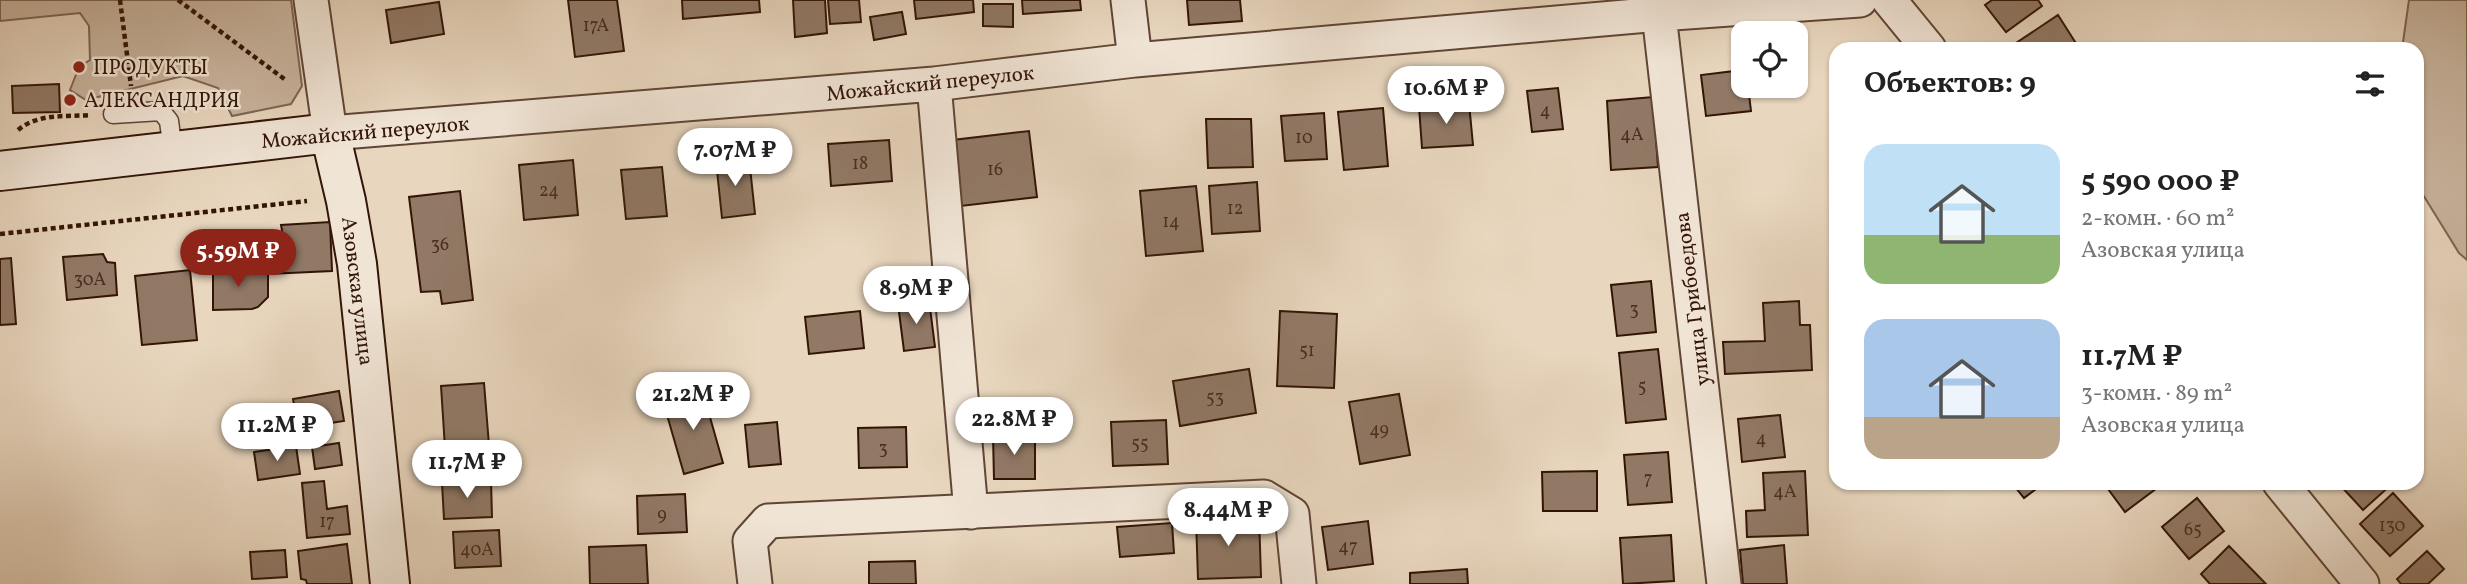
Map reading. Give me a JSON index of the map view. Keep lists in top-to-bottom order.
{
  "streets": {
    "street": ["Можайский переулок", "Азовская улица", "улица Грибоедова"]
  },
  "crossings": [
    ["Можайский переулок", "Азовская улица"],
    ["Можайский переулок", "улица Грибоедова"]
  ],
  "places": ["ПРОДУКТЫ", "АЛЕКСАНДРИЯ"],
  "house_numbers": [
    "17А",
    "4",
    "4А",
    "10",
    "18",
    "16",
    "24",
    "12",
    "14",
    "36",
    "30А",
    "3",
    "51",
    "5",
    "53",
    "49",
    "4",
    "55",
    "3",
    "7",
    "4А",
    "9",
    "17",
    "130",
    "65",
    "47",
    "40А"
  ],
  "page": {
    "heading": "Объектов: 9",
    "price": [
      "10.6M ₽",
      "7.07M ₽",
      "5.59M ₽",
      "8.9M ₽",
      "21.2M ₽",
      "22.8M ₽",
      "11.2M ₽",
      "11.7M ₽",
      "8.44M ₽"
    ],
    "list": [
      {
        "name": "5 590 000 ₽",
        "note": "2-комн. · 60 m² · Азовская улица"
      },
      {
        "name": "11.7M ₽",
        "note": "3-комн. · 89 m² · Азовская улица"
      }
    ]
  }
}
